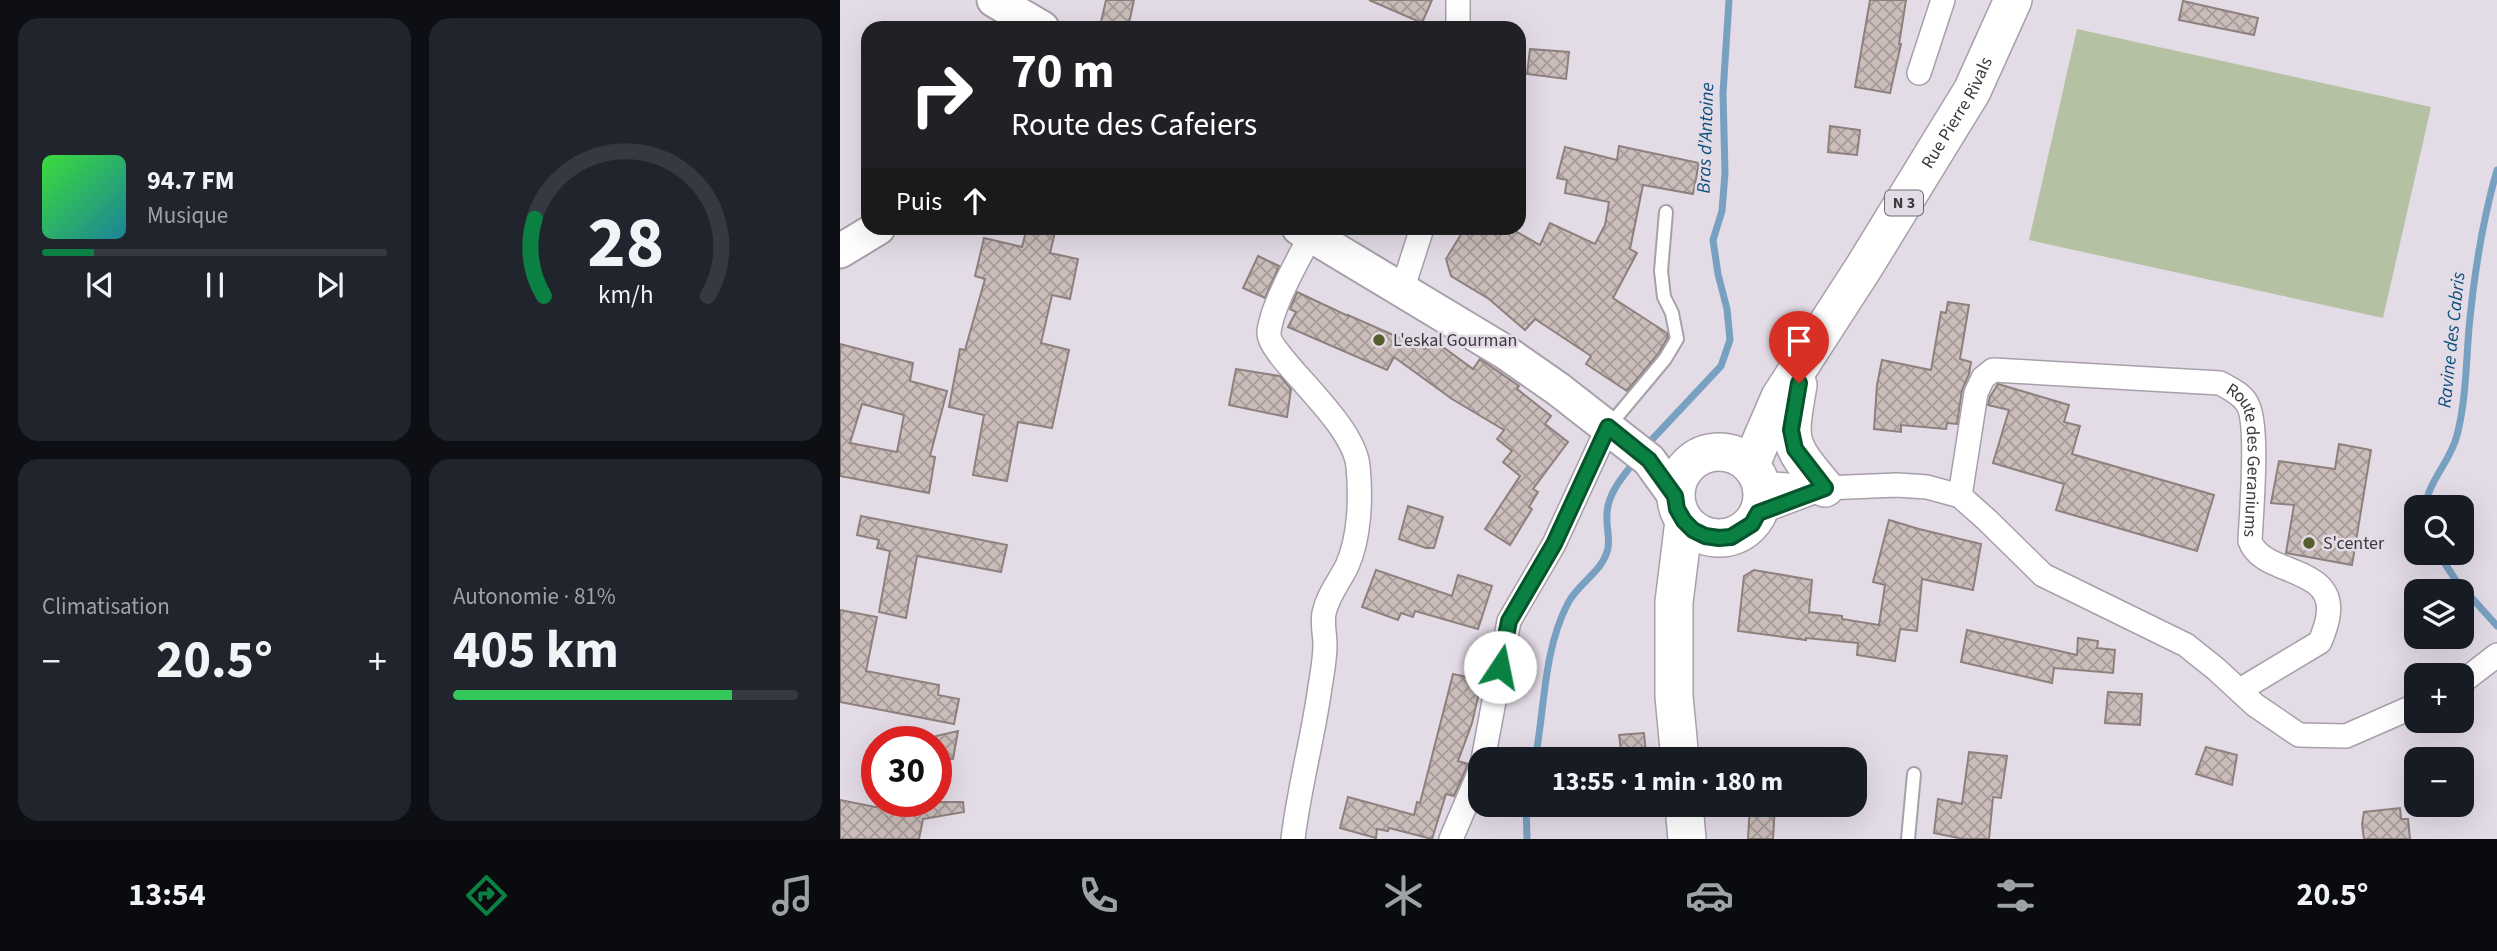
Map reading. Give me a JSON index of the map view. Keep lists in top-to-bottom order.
{
  "streets": {
    "main road": ["Rue Pierre Rivals", "N 3"],
    "street": ["Route des Geraniums"]
  },
  "crossings": [
    ["Rue Pierre Rivals", "N 3"]
  ],
  "water": ["Bras d'Antoine", "Ravine des Cabris"],
  "places": ["L'eskal Gourman", "S'center"],
  "page": {
    "turn": ["70 m", "Route des Cafeiers"],
    "song": ["94.7 FM", "Musique"],
    "then": "Puis",
    "tile": [
      "Climatisation",
      ["Autonomie · 81%", "405 km"]
    ],
    "map_buttons": ["+", "−"],
    "heat": ["−", "20.5°", "+"],
    "limit": "30",
    "trip": "13:55 · 1 min · 180 m",
    "tabs": ["13:54", "20.5°"],
    "gauge": ["28", "km/h"]
  }
}
